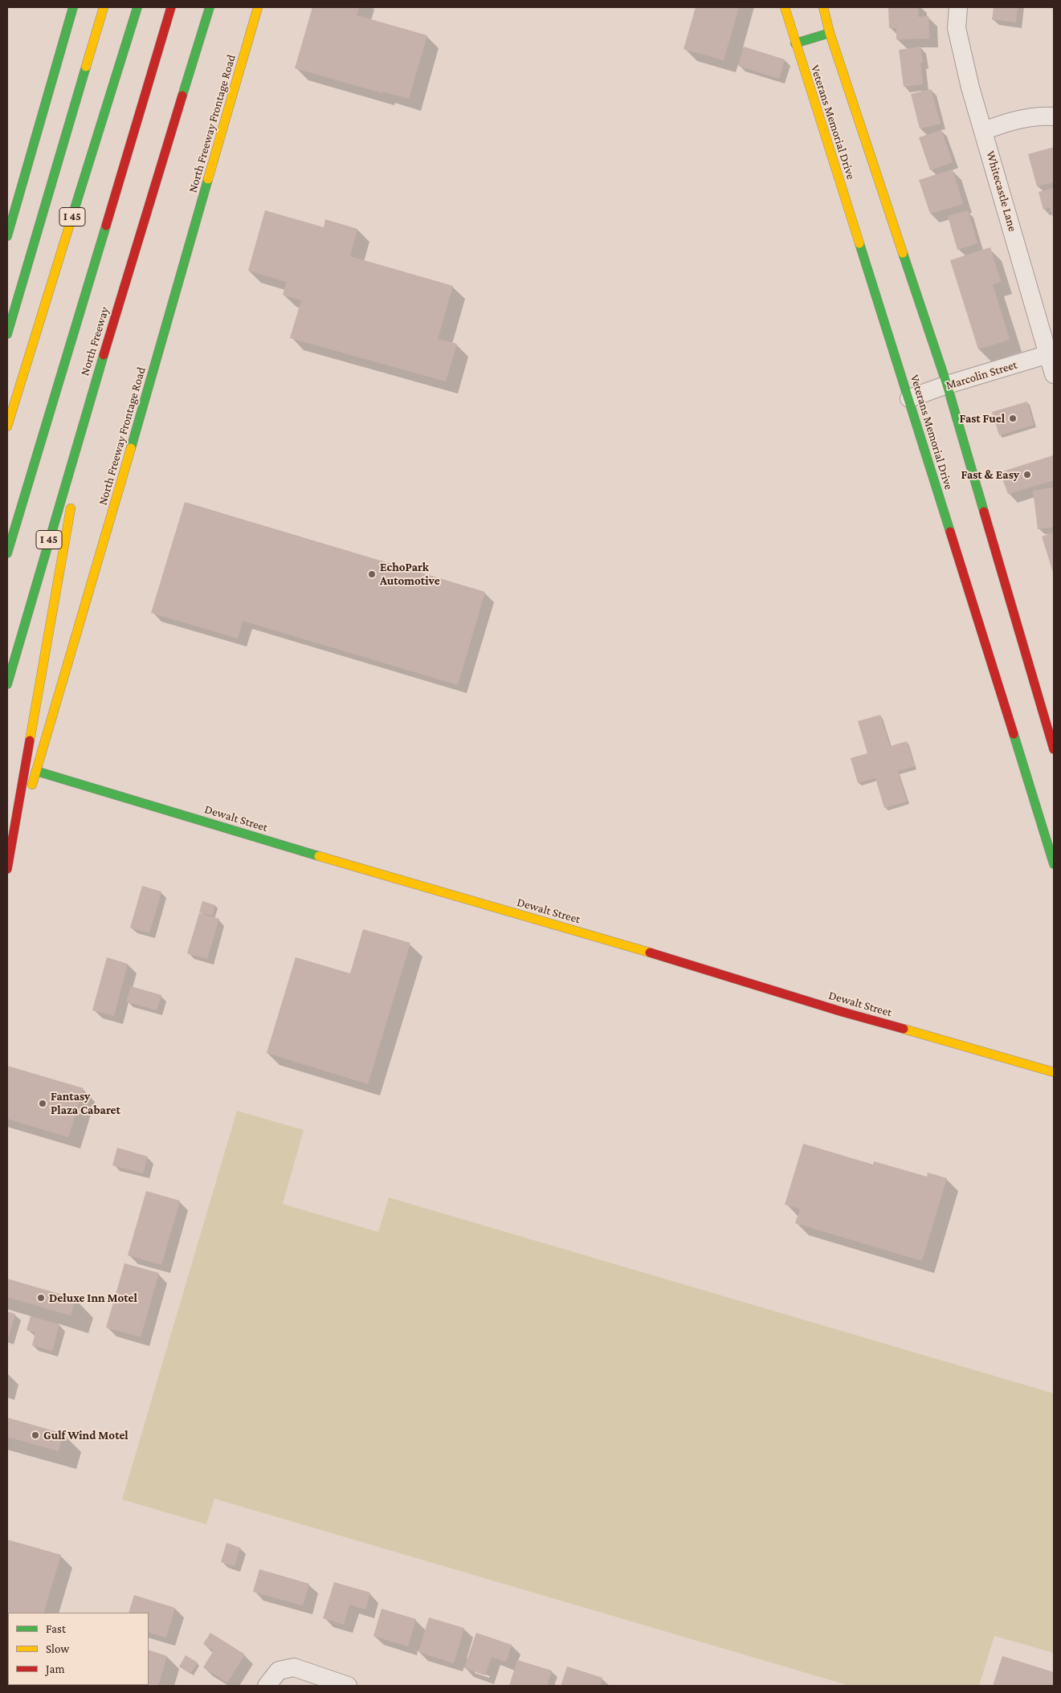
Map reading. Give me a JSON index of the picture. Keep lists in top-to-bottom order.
{
  "streets": {
    "main road": [
      "Veterans Memorial Drive",
      "North Freeway Frontage Road",
      "I 45",
      "North Freeway",
      "Dewalt Street"
    ],
    "street": ["Whitecastle Lane", "Marcolin Street"]
  },
  "crossings": [
    ["Veterans Memorial Drive", "Marcolin Street"],
    ["North Freeway Frontage Road", "Dewalt Street"],
    ["Whitecastle Lane", "Marcolin Street"]
  ],
  "places": [
    "Fast Fuel",
    "Fast & Easy",
    "EchoPark Automotive",
    "Fantasy Plaza Cabaret",
    "Deluxe Inn Motel",
    "Gulf Wind Motel"
  ],
  "legend": ["Fast", "Slow", "Jam"]
}
